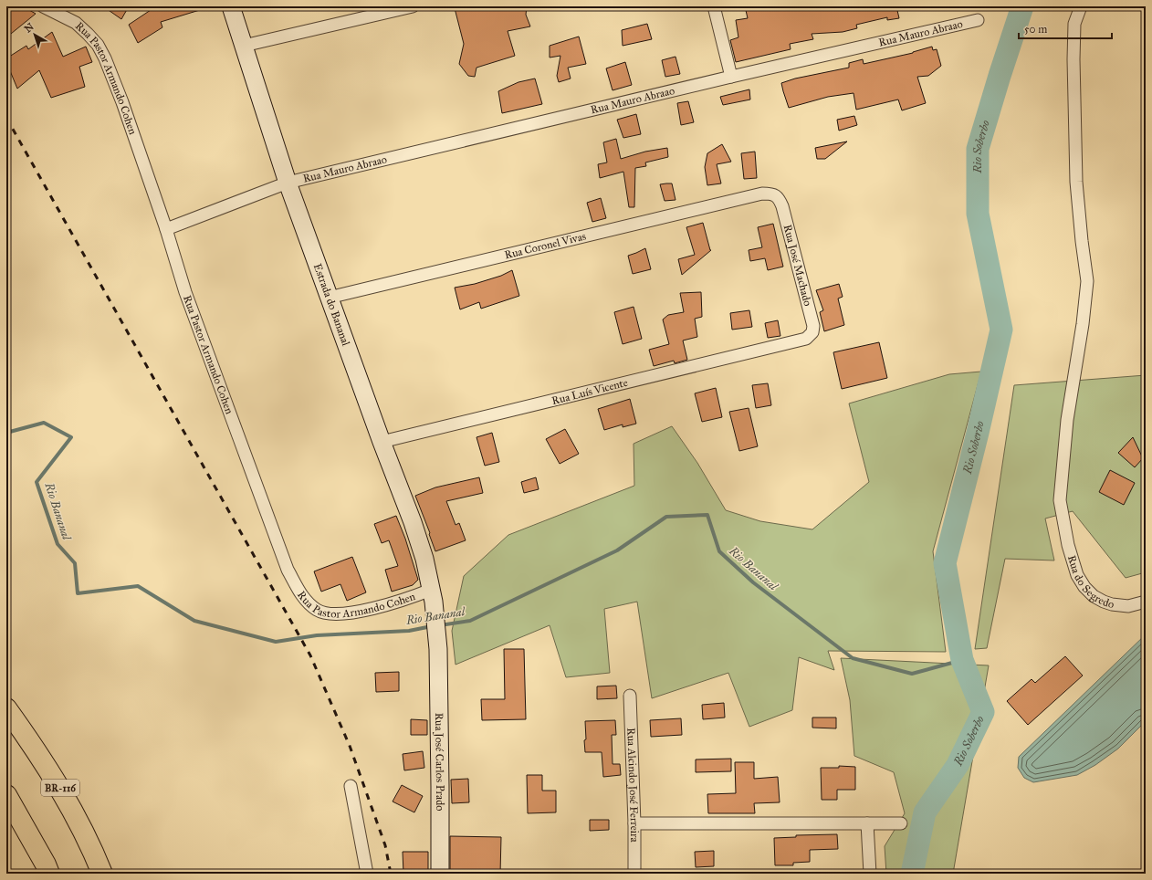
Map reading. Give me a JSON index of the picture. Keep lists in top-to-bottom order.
{
  "streets": {
    "highway": ["BR-116"],
    "main road": ["Estrada do Bananal", "Rua José Carlos Prado"],
    "street": [
      "Rua Mauro Abraao",
      "Rua Pastor Armando Cohen",
      "Rua Coronel Vivas",
      "Rua José Machado",
      "Rua Luís Vicente",
      "Rua do Segredo",
      "Rua Alcindo José Ferreira"
    ]
  },
  "crossings": [
    ["Rua Mauro Abraao", "Rua Pastor Armando Cohen"],
    ["Rua Mauro Abraao", "Estrada do Bananal"],
    ["Rua Pastor Armando Cohen", "Estrada do Bananal"],
    ["Rua Pastor Armando Cohen", "Rua José Carlos Prado"],
    ["Rua Coronel Vivas", "Rua José Machado"],
    ["Rua Coronel Vivas", "Estrada do Bananal"],
    ["Rua José Machado", "Rua Luís Vicente"],
    ["Estrada do Bananal", "Rua Luís Vicente"],
    ["Estrada do Bananal", "Rua José Carlos Prado"]
  ],
  "water": ["Rio Soberbo", "Rio Bananal"],
  "scale_bar": "50 m",
  "north": "top left"
}
